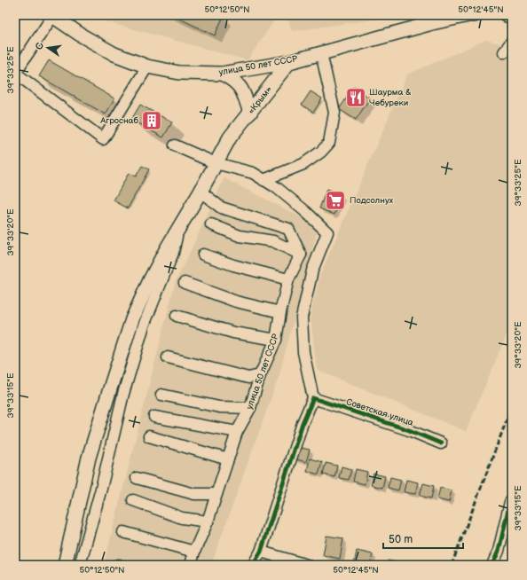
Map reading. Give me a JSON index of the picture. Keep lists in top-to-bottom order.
{
  "streets": {
    "main road": ["улица 50 лет СССР", "«Крым»"],
    "street": ["Советская улица"]
  },
  "crossings": [
    ["улица 50 лет СССР", "«Крым»"]
  ],
  "places": {
    "restaurant": ["Шаурма & Чебуреки"],
    "building": ["Агроснаб"],
    "supermarket": ["Подсолнух"]
  },
  "scale_bar": "50 m",
  "north": "left",
  "coordinates": [
    "50°12'50\"N",
    "50°12'45\"N",
    "39°33'25\"E",
    "39°33'20\"E",
    "39°33'15\"E"
  ]
}
